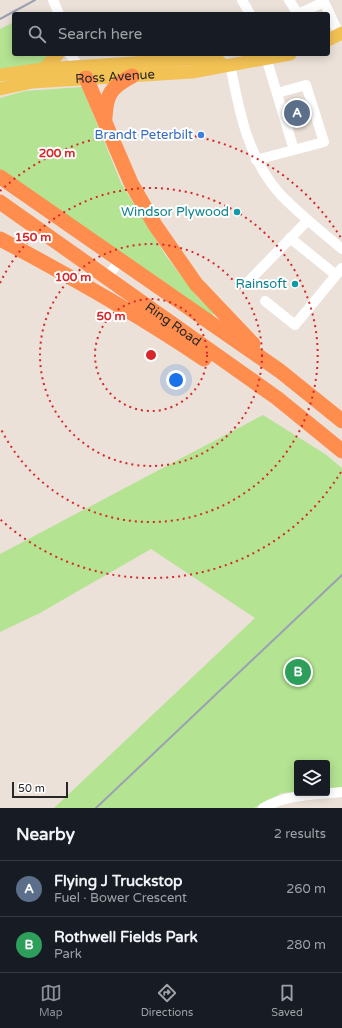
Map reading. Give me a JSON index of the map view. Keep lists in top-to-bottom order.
{
  "streets": {
    "highway": ["Ring Road"],
    "main road": ["Ross Avenue"]
  },
  "places": ["Brandt Peterbilt", "Windsor Plywood", "Rainsoft"],
  "scale_bar": "50 m",
  "page": {
    "search": "Search here",
    "pins": ["A", "B"],
    "scale": "50 m",
    "heading": ["Nearby", "2 results"],
    "list": [
      {
        "mark": "A",
        "name": "Flying J Truckstop",
        "note": "Fuel · Bower Crescent",
        "value": "260 m"
      },
      {
        "mark": "B",
        "name": "Rothwell Fields Park",
        "note": "Park",
        "value": "280 m"
      }
    ],
    "nav": ["Map", "Directions", "Saved"]
  },
  "rings": [
    "200 m",
    "150 m",
    "100 m",
    "50 m"
  ]
}
